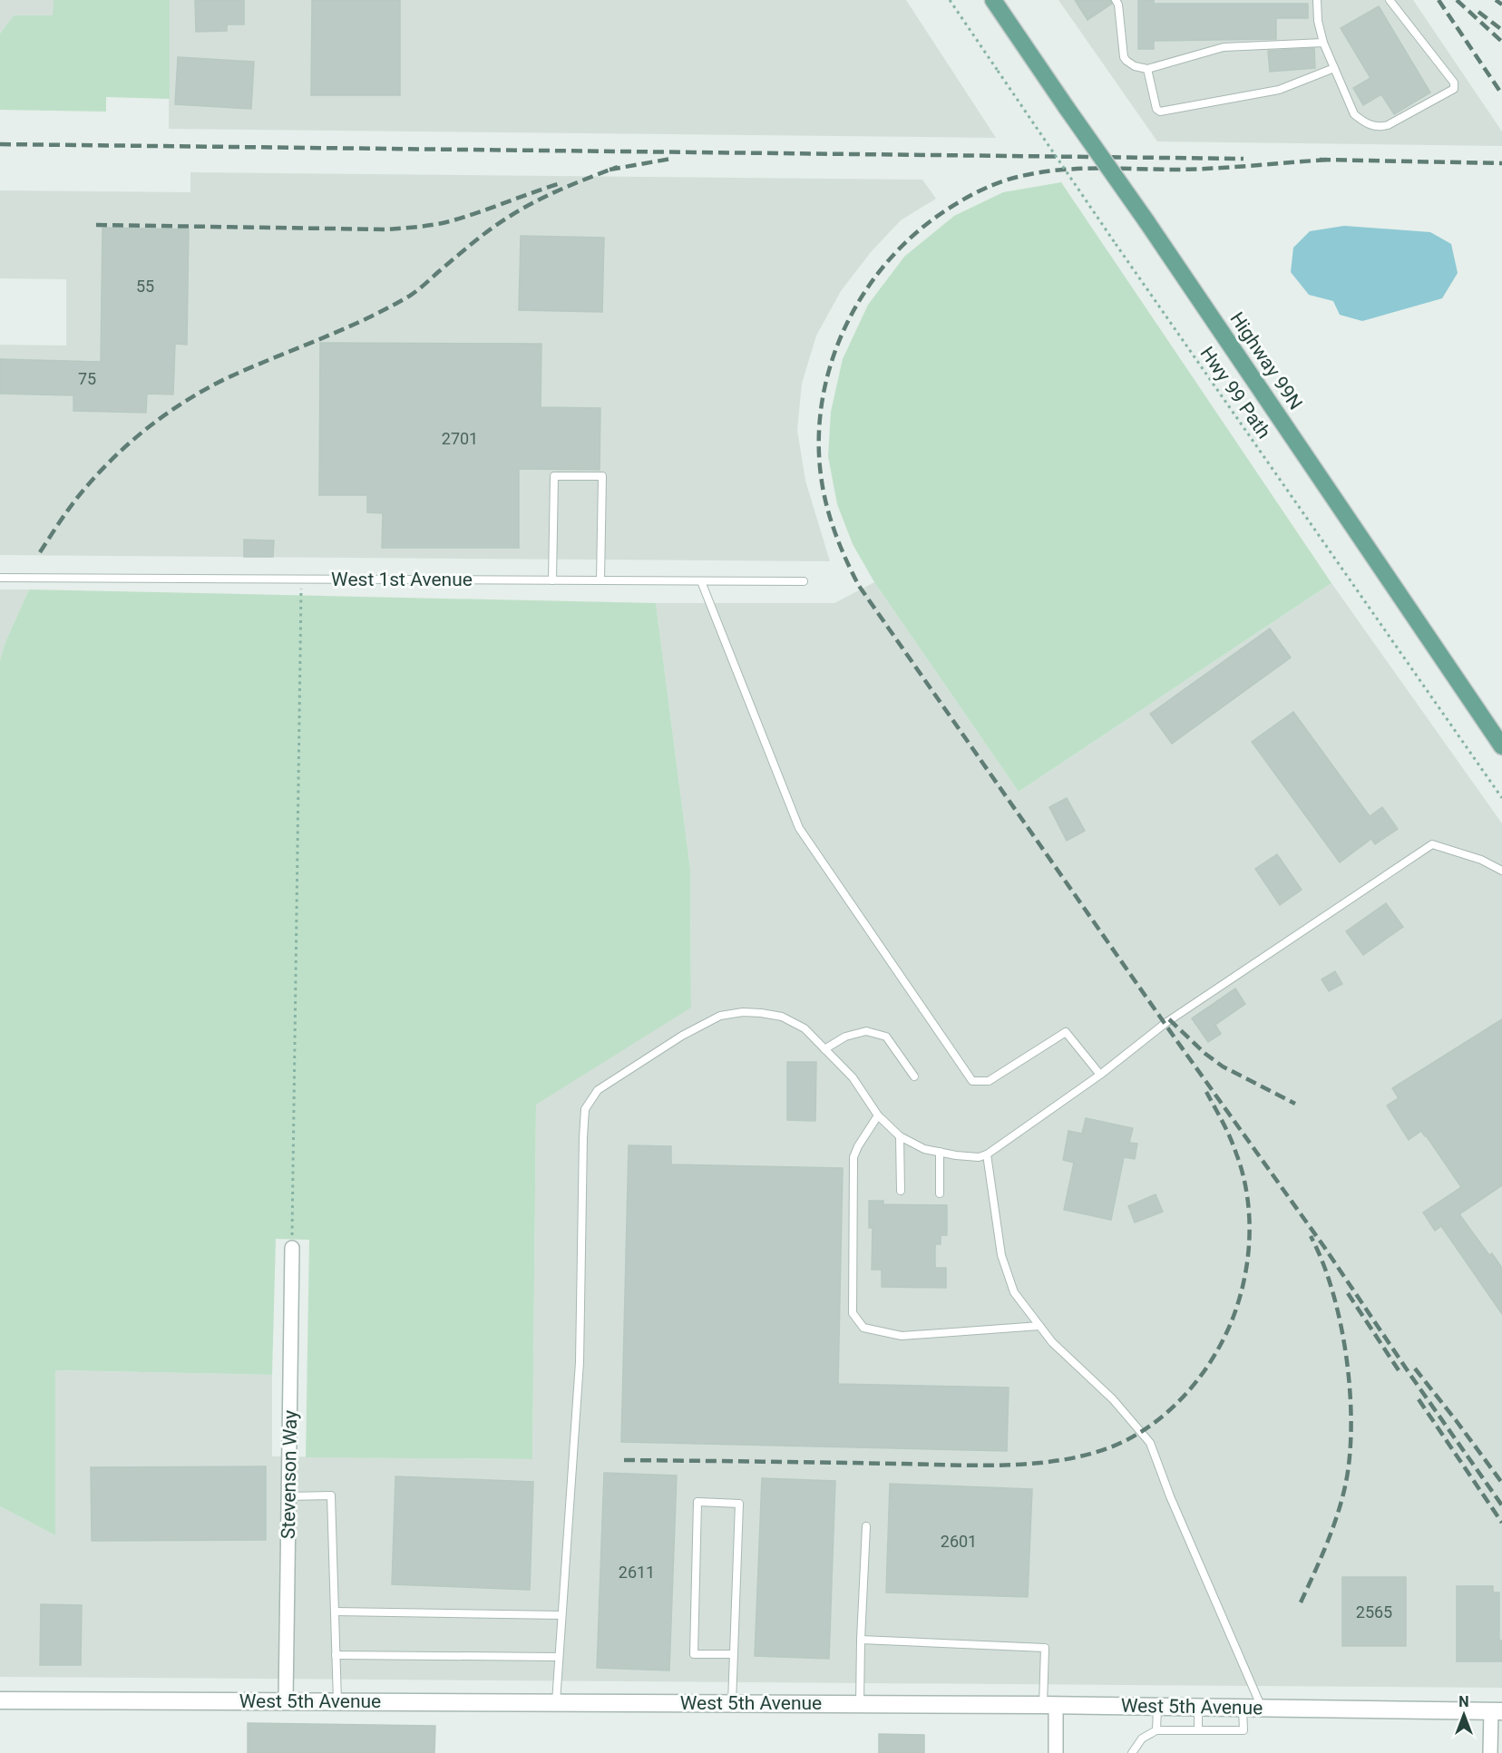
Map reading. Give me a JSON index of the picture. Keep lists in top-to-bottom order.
{
  "streets": {
    "main road": ["Highway 99N"],
    "street": ["Stevenson Way", "West 5th Avenue"],
    "lane": ["West 1st Avenue"],
    "path": ["Hwy 99 Path"]
  },
  "crossings": [
    ["Stevenson Way", "West 5th Avenue"]
  ],
  "house_numbers": [
    "55",
    "75",
    "2701",
    "2601",
    "2611",
    "2565"
  ],
  "north": "top"
}
